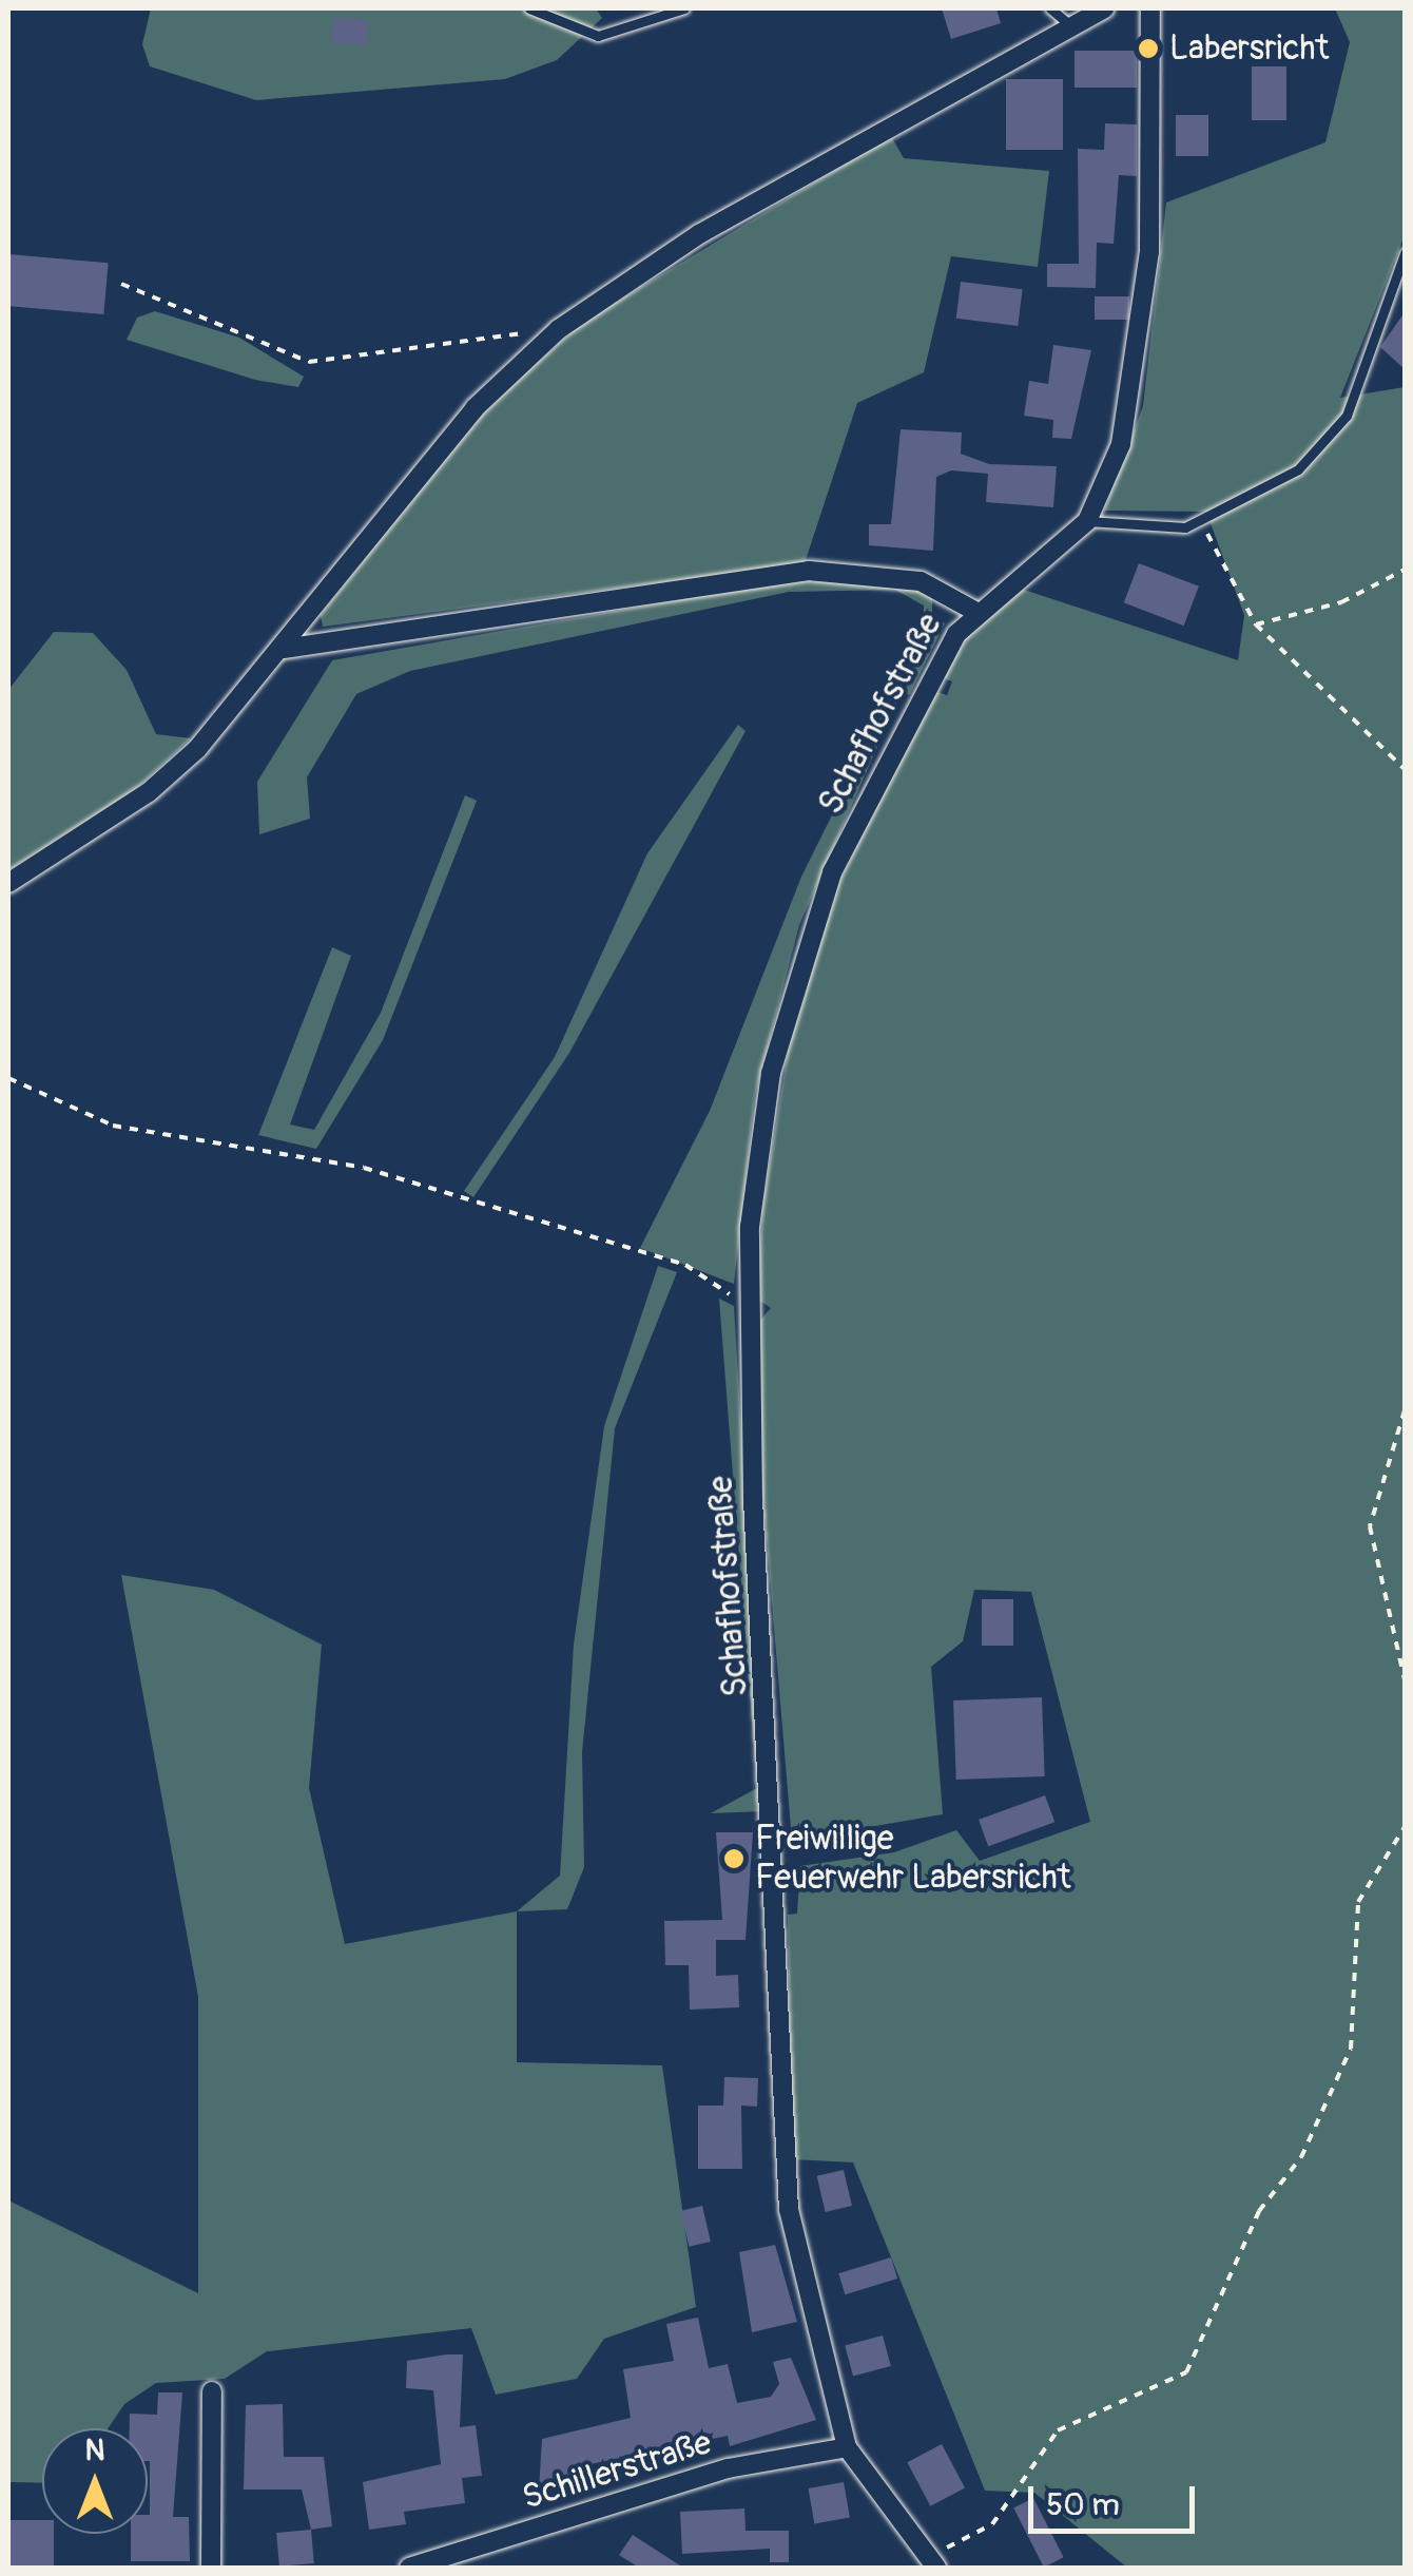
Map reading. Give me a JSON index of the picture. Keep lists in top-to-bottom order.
{
  "streets": {
    "street": ["Schafhofstraße", "Schillerstraße"]
  },
  "crossings": [
    ["Schafhofstraße", "Schillerstraße"]
  ],
  "places": ["Labersricht", "Freiwillige Feuerwehr Labersricht"],
  "scale_bar": "50 m",
  "north": "top"
}
